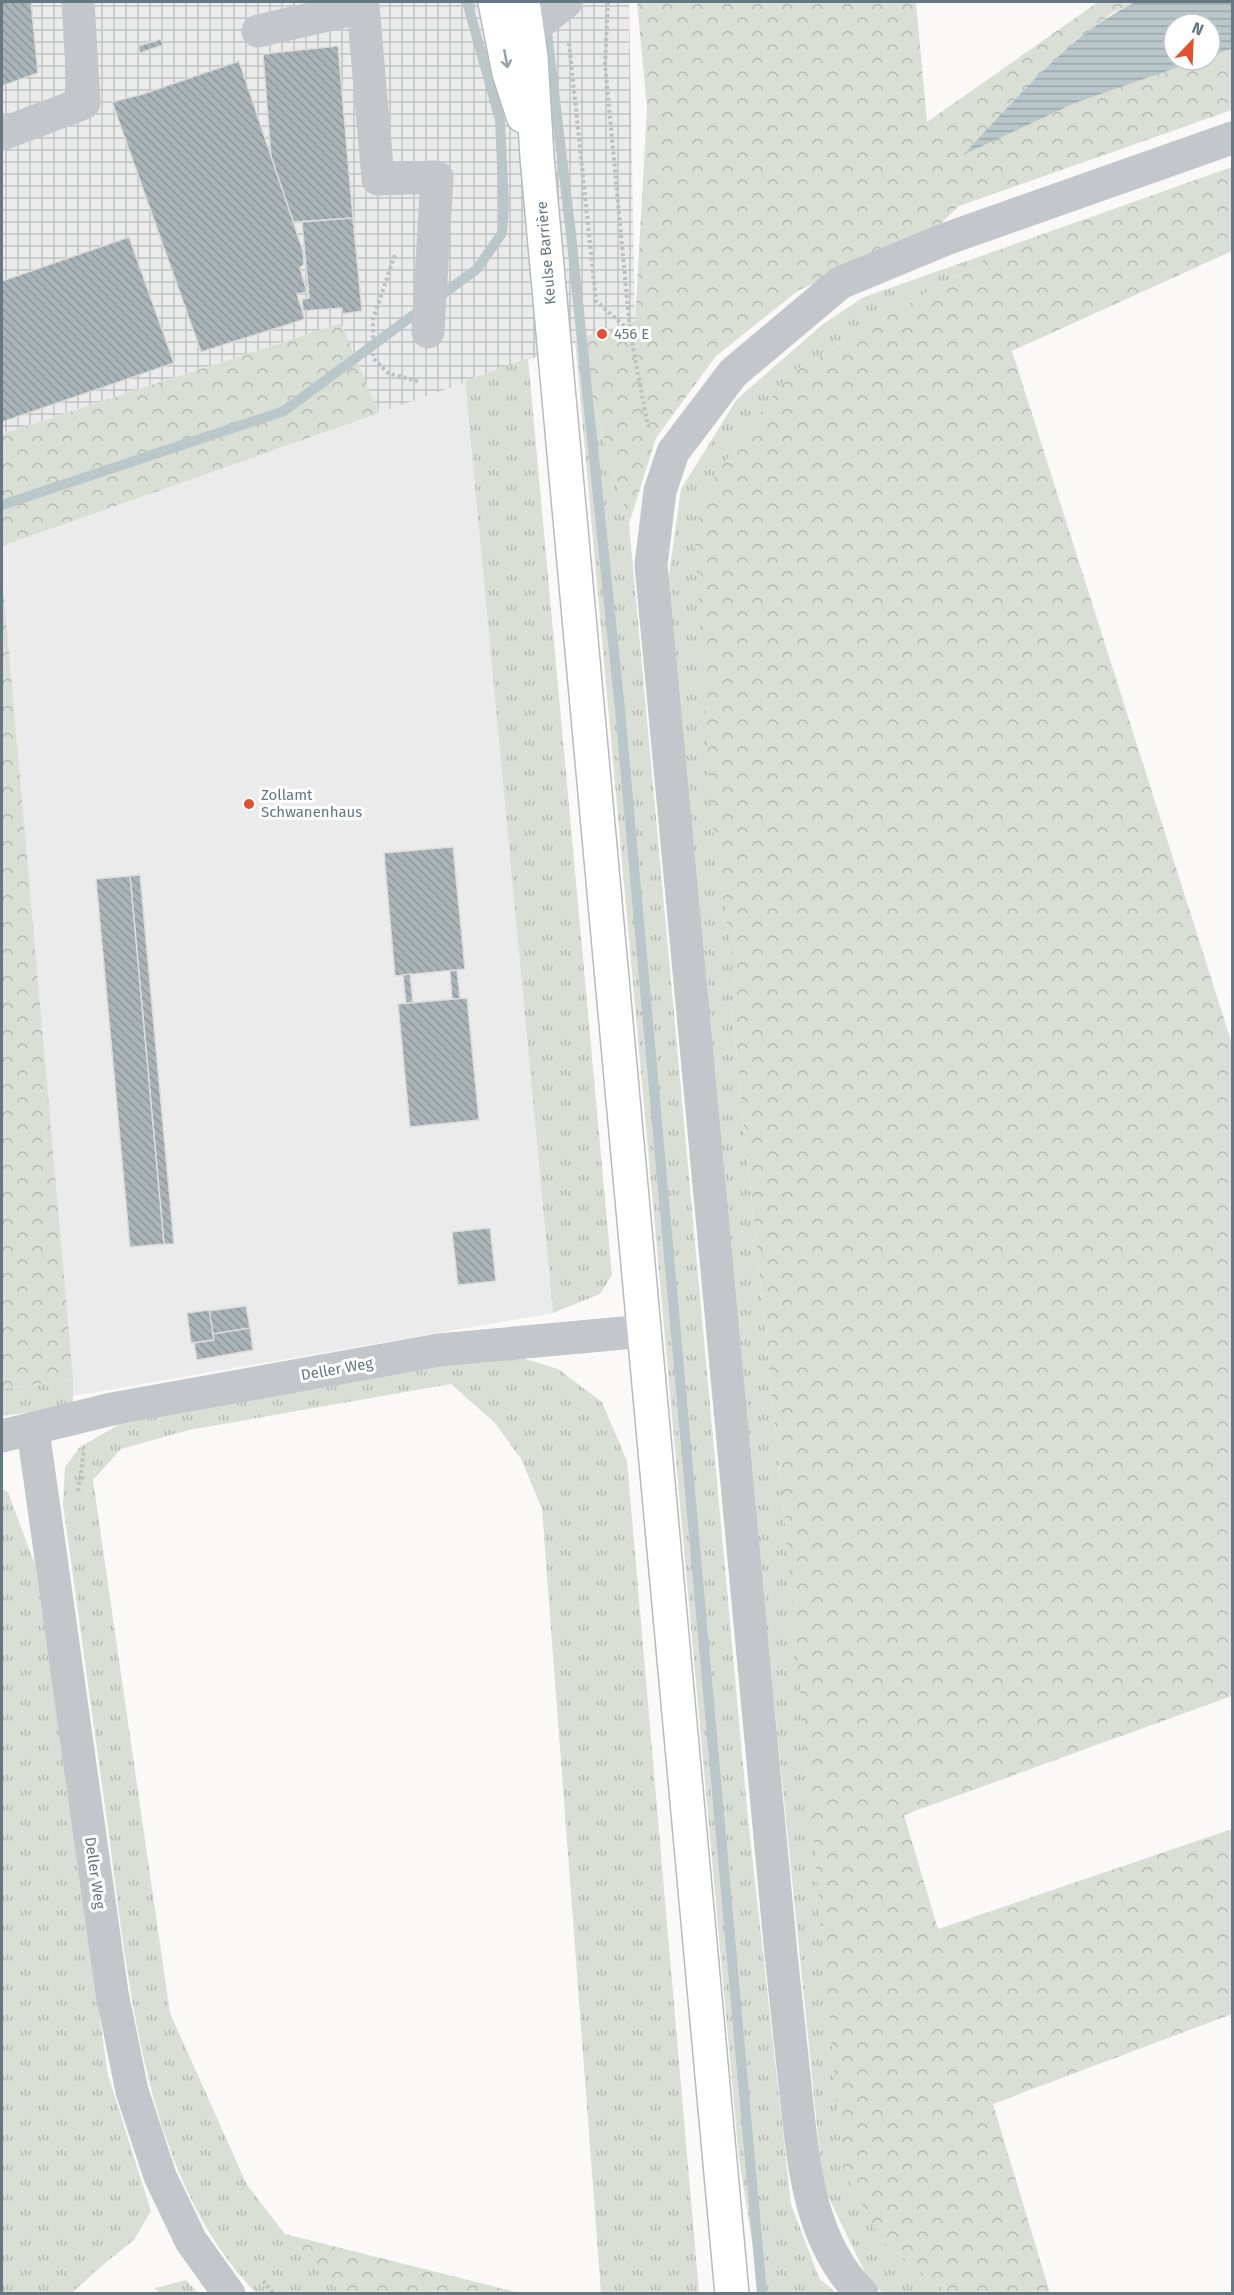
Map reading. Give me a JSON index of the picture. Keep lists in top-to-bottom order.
{
  "streets": {
    "main road": ["Keulse Barrière"],
    "street": ["Deller Weg"]
  },
  "crossings": [
    ["Keulse Barrière", "Deller Weg"]
  ],
  "places": ["456 E", "Zollamt Schwanenhaus"],
  "north": "top right"
}
